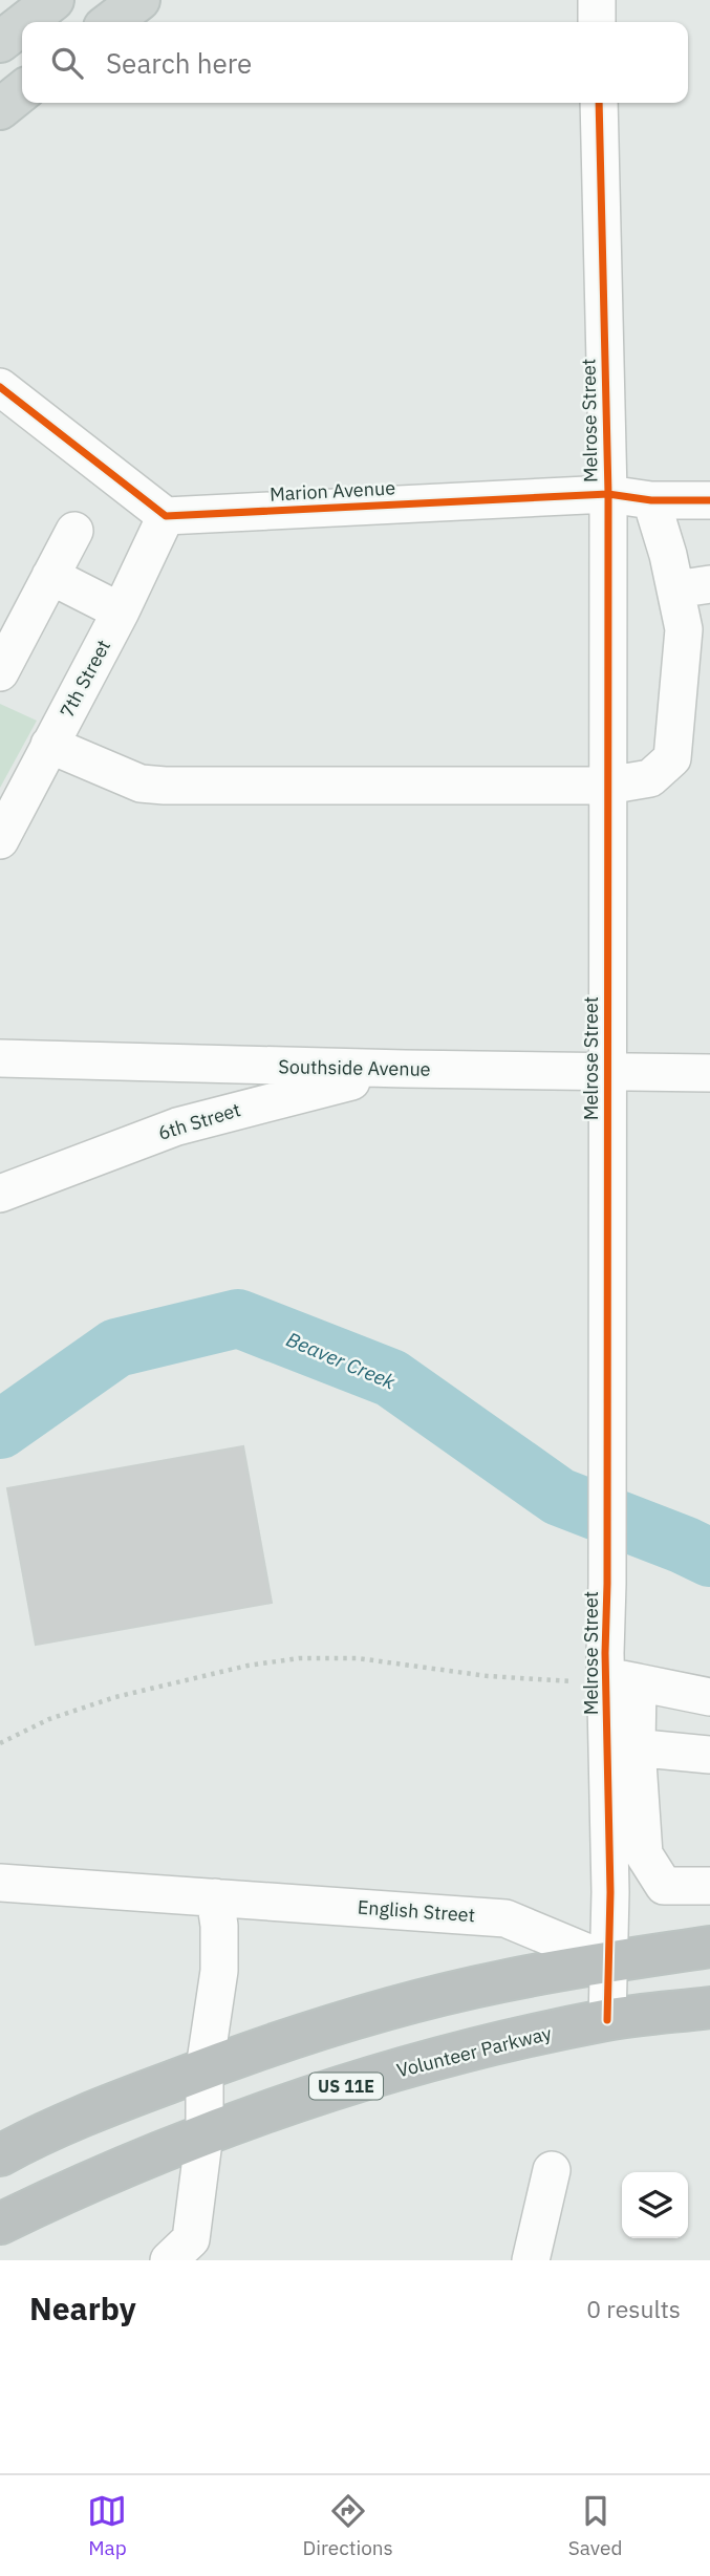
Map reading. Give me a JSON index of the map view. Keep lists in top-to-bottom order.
{
  "streets": {
    "highway": ["Volunteer Parkway", "US 11E"],
    "street": [
      "Melrose Street",
      "Marion Avenue",
      "7th Street",
      "Southside Avenue",
      "6th Street",
      "English Street"
    ]
  },
  "crossings": [
    ["Melrose Street", "Marion Avenue"],
    ["Melrose Street", "Southside Avenue"],
    ["Melrose Street", "English Street"],
    ["Melrose Street", "Volunteer Parkway"],
    ["Marion Avenue", "7th Street"],
    ["Southside Avenue", "6th Street"]
  ],
  "water": ["Beaver Creek"],
  "page": {
    "search": "Search here",
    "heading": ["Nearby", "0 results"],
    "nav": ["Map", "Directions", "Saved"]
  }
}
